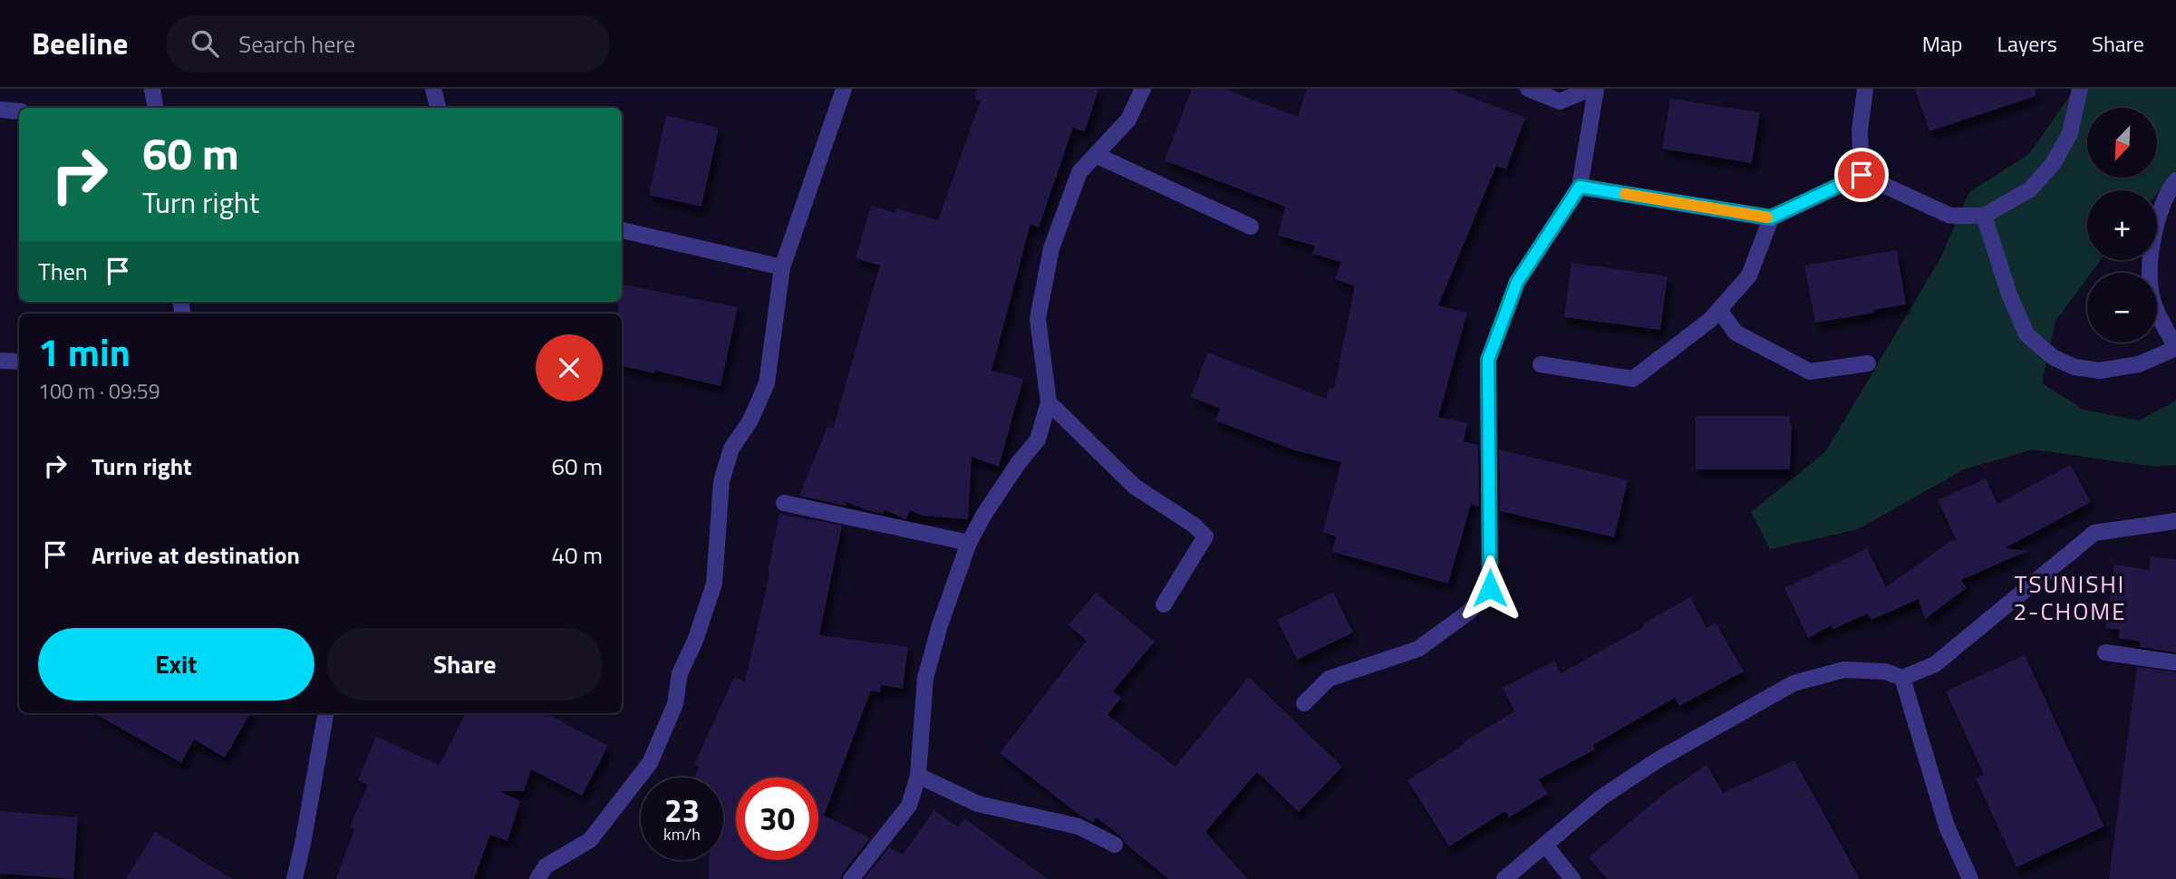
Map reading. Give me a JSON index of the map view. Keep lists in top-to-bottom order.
{
  "districts": ["TSUNISHI 2-CHOME"],
  "north": "bottom left",
  "page": {
    "header": "Beeline",
    "search": "Search here",
    "nav": ["Map", "Layers", "Share"],
    "map_buttons": ["+", "−"],
    "turn": ["60 m", "Turn right"],
    "then": "Then",
    "heading": ["1 min", "100 m · 09:59"],
    "list": [
      {
        "name": "Turn right",
        "value": "60 m"
      },
      {
        "name": "Arrive at destination",
        "value": "40 m"
      }
    ],
    "buttons": ["Exit", "Share"],
    "speed": "23 km/h",
    "limit": "30"
  }
}
